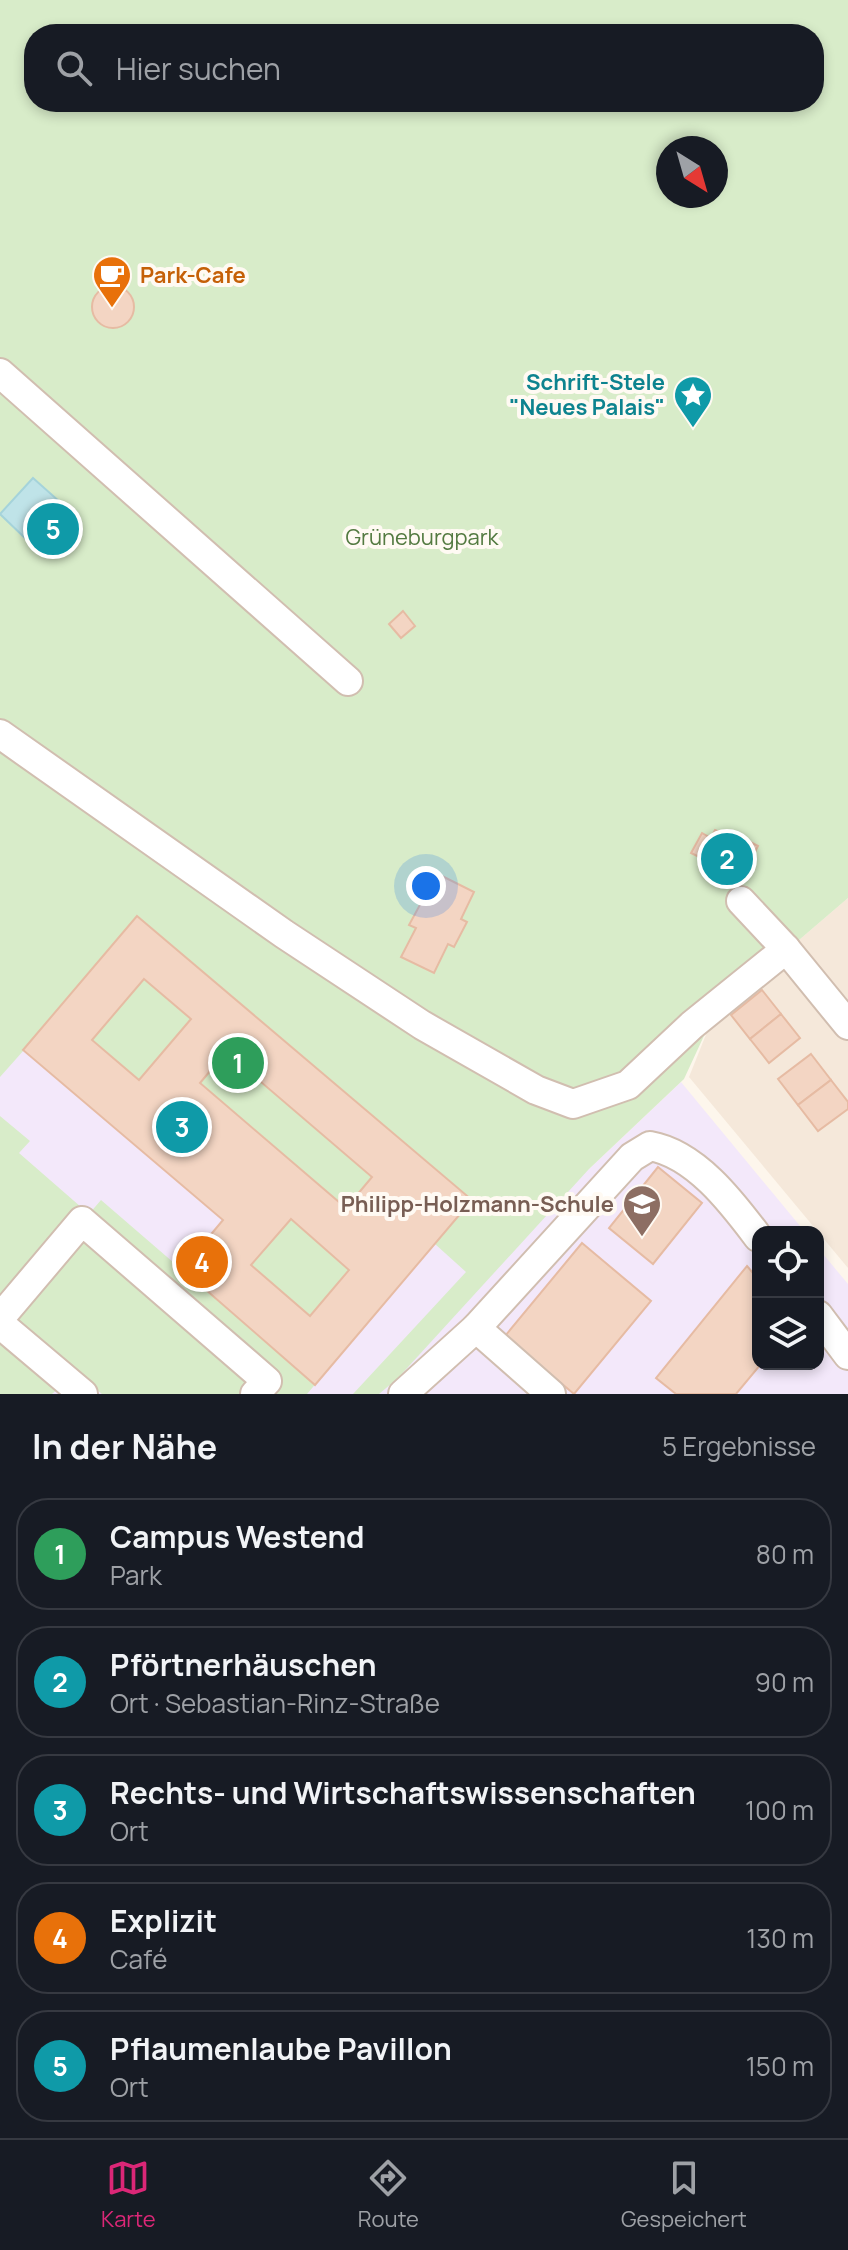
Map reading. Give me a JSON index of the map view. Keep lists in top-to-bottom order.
{
  "parks": ["Grüneburgpark"],
  "places": {
    "cafe": ["Park-Cafe"],
    "place": ["Schrift-Stele \"Neues Palais\""],
    "school or university": ["Philipp-Holzmann-Schule"]
  },
  "north": "bottom right",
  "page": {
    "search": "Hier suchen",
    "pins": [
      "5",
      "2",
      "1",
      "3",
      "4"
    ],
    "heading": ["In der Nähe", "5 Ergebnisse"],
    "list": [
      {
        "mark": "1",
        "name": "Campus Westend",
        "note": "Park",
        "value": "80 m"
      },
      {
        "mark": "2",
        "name": "Pförtnerhäuschen",
        "note": "Ort · Sebastian-Rinz-Straße",
        "value": "90 m"
      },
      {
        "mark": "3",
        "name": "Rechts- und Wirtschaftswissenschaften",
        "note": "Ort",
        "value": "100 m"
      },
      {
        "mark": "4",
        "name": "Explizit",
        "note": "Café",
        "value": "130 m"
      },
      {
        "mark": "5",
        "name": "Pflaumenlaube Pavillon",
        "note": "Ort",
        "value": "150 m"
      }
    ],
    "nav": ["Karte", "Route", "Gespeichert"]
  }
}
